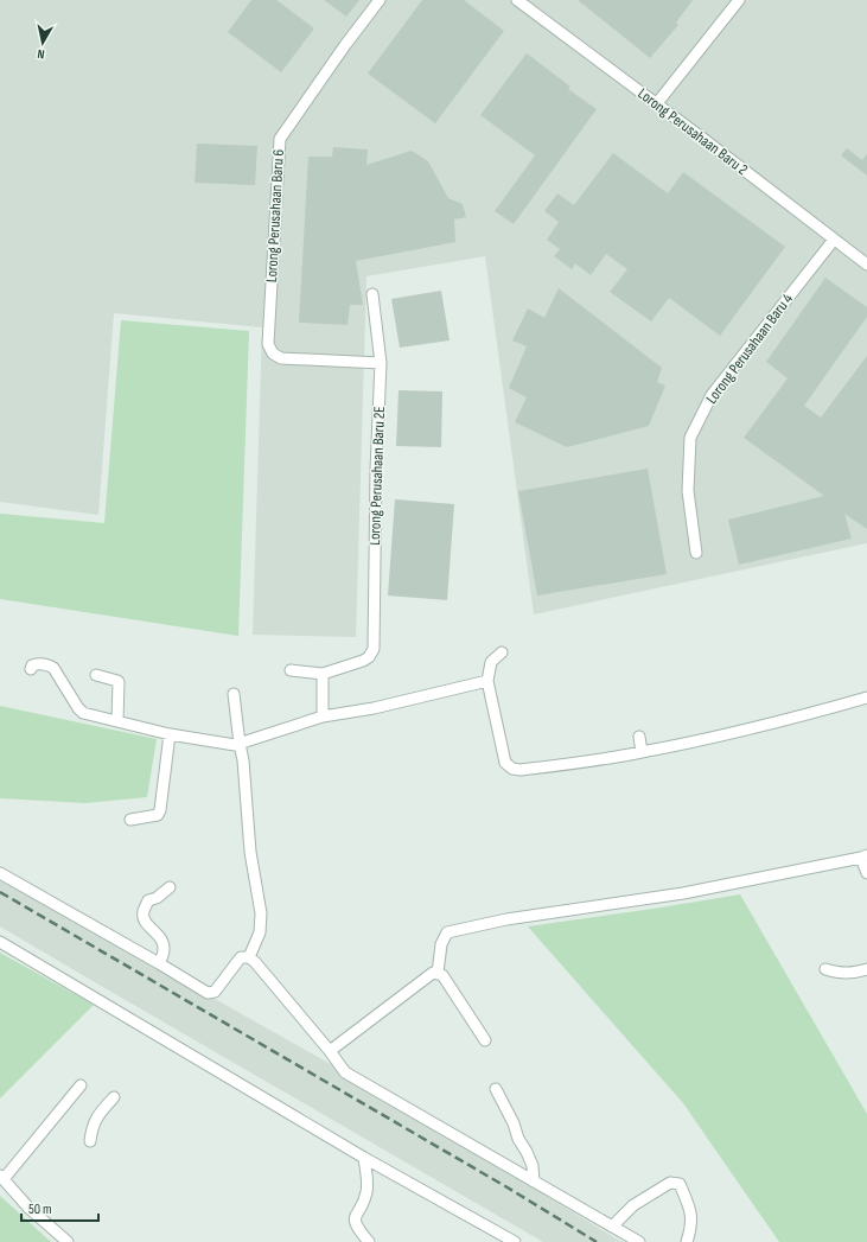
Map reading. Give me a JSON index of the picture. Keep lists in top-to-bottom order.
{
  "streets": {
    "street": [
      "Lorong Perusahaan Baru 2",
      "Lorong Perusahaan Baru 6",
      "Lorong Perusahaan Baru 4",
      "Lorong Perusahaan Baru 2E"
    ]
  },
  "crossings": [
    ["Lorong Perusahaan Baru 2", "Lorong Perusahaan Baru 4"],
    ["Lorong Perusahaan Baru 6", "Lorong Perusahaan Baru 2E"]
  ],
  "scale_bar": "50 m",
  "north": "bottom"
}
